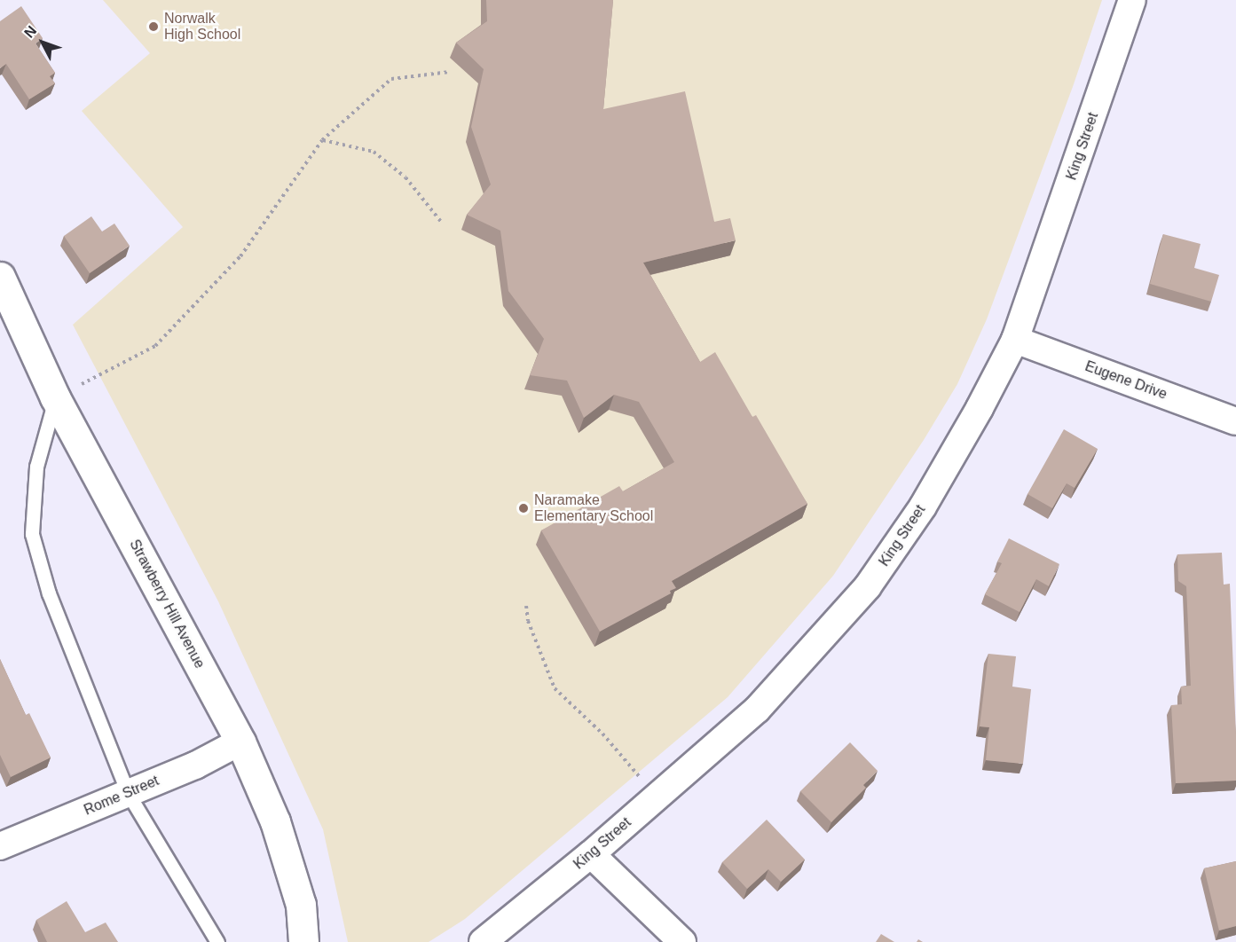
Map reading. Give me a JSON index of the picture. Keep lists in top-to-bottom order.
{
  "streets": {
    "main road": ["Strawberry Hill Avenue"],
    "street": ["King Street", "Eugene Drive", "Rome Street"]
  },
  "crossings": [
    ["King Street", "Eugene Drive"],
    ["Strawberry Hill Avenue", "Rome Street"]
  ],
  "places": ["Norwalk High School", "Naramake Elementary School"],
  "north": "top left"
}
